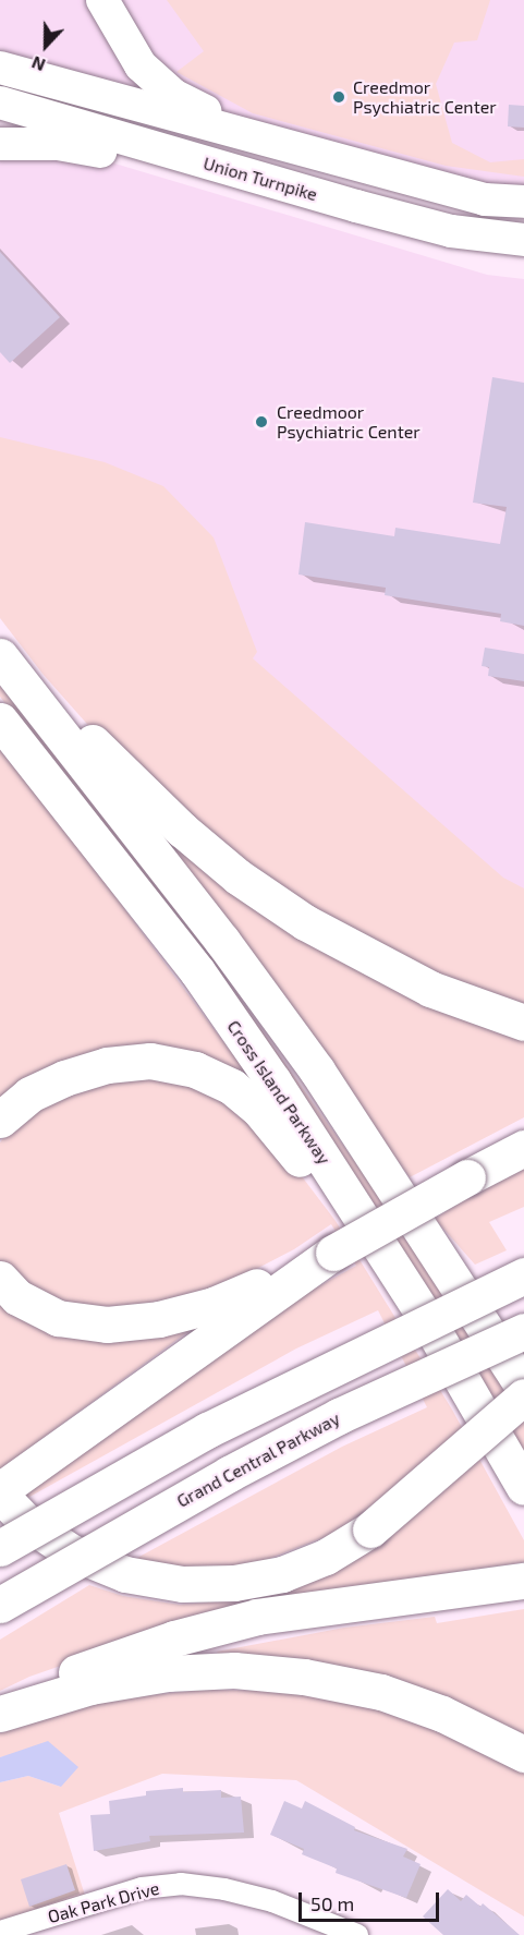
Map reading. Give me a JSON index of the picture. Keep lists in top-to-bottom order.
{
  "streets": {
    "highway": ["Cross Island Parkway", "Grand Central Parkway"],
    "main road": ["Union Turnpike"],
    "street": ["Oak Park Drive"]
  },
  "places": ["Creedmor Psychiatric Center", "Creedmoor Psychiatric Center"],
  "scale_bar": "50 m",
  "north": "bottom"
}
